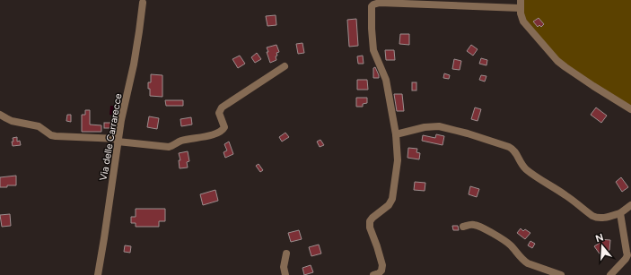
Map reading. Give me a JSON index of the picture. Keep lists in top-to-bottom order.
{
  "streets": {
    "street": ["Via delle Carrarecce"]
  },
  "north": "top"
}
